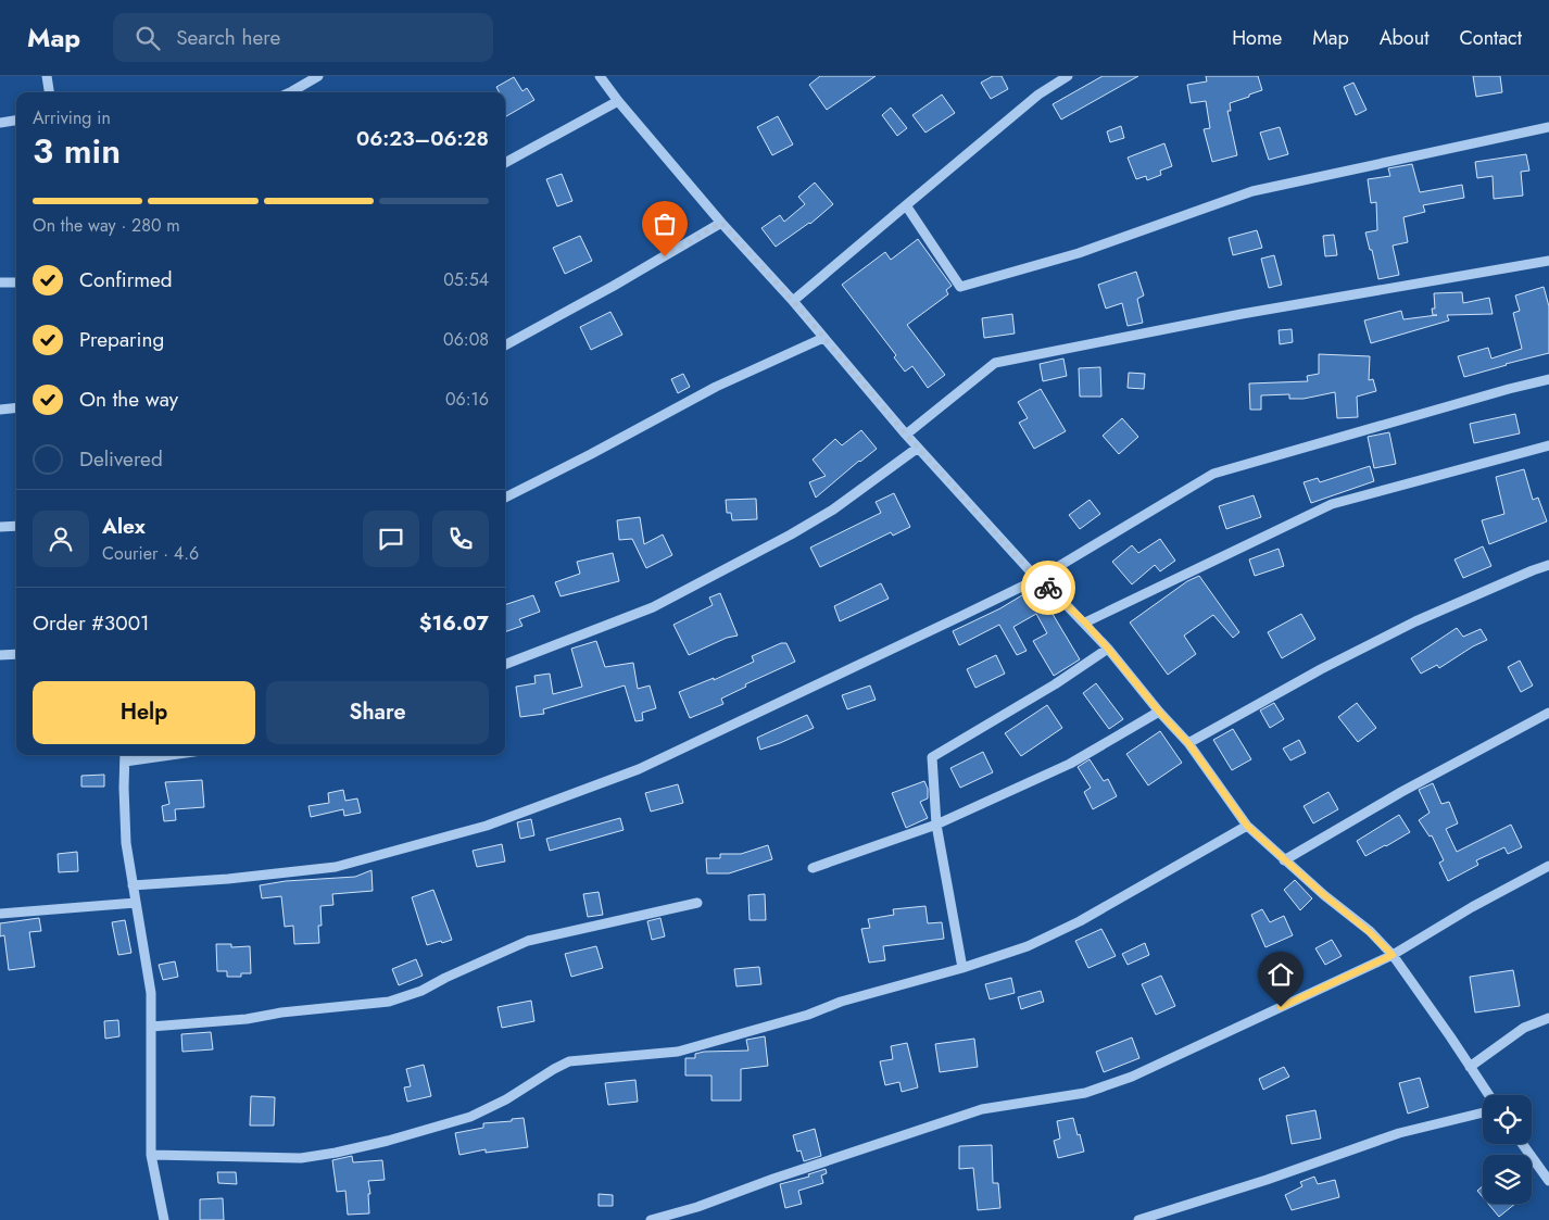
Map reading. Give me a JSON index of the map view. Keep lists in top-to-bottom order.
{
  "page": {
    "header": "Map",
    "search": "Search here",
    "nav": [
      "Home",
      "Map",
      "About",
      "Contact"
    ],
    "heading": ["3 min", "Arriving in", "06:23–06:28"],
    "panel": [
      "Alex",
      "Courier · 4.6",
      "Order #3001",
      "$16.07"
    ],
    "bar": "On the way · 280 m",
    "list": [
      ["Confirmed", "05:54"],
      ["Preparing", "06:08"],
      ["On the way", "06:16"],
      "Delivered"
    ],
    "buttons": ["Help", "Share"]
  }
}
